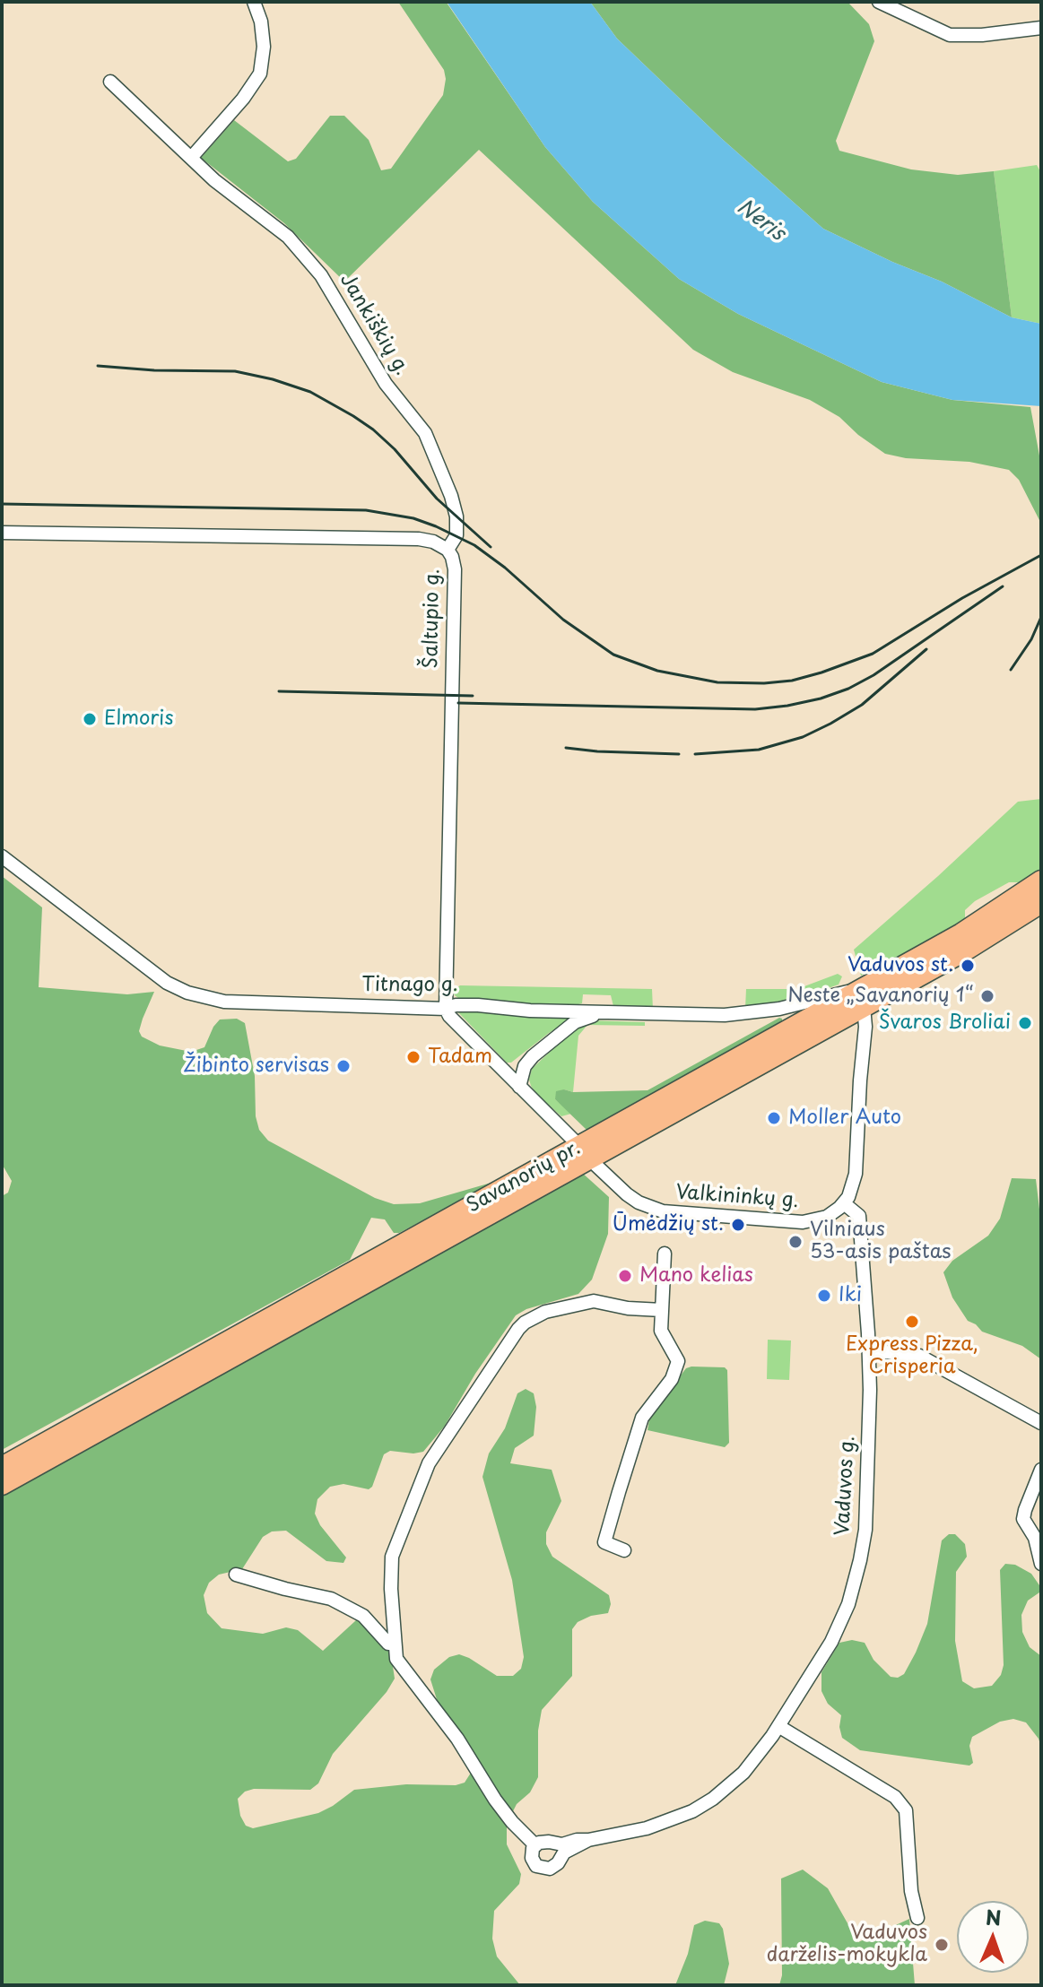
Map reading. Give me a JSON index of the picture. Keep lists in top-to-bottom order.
{
  "streets": {
    "highway": ["Savanorių pr."],
    "street": [
      "Jankiškių g.",
      "Šaltupio g.",
      "Titnago g.",
      "Valkininkų g.",
      "Vaduvos g."
    ]
  },
  "crossings": [
    ["Jankiškių g.", "Šaltupio g."],
    ["Šaltupio g.", "Titnago g."],
    ["Titnago g.", "Savanorių pr."],
    ["Valkininkų g.", "Vaduvos g."]
  ],
  "water": ["Neris"],
  "places": [
    "Elmoris",
    "Vaduvos st.",
    "Neste „Savanorių 1“",
    "Švaros Broliai",
    "Tadam",
    "Žibinto servisas",
    "Moller Auto",
    "Ūmėdžių st.",
    "Vilniaus 53-asis paštas",
    "Mano kelias",
    "Iki",
    "Express Pizza, Crisperia",
    "Vaduvos darželis-mokykla"
  ],
  "north": "top"
}
